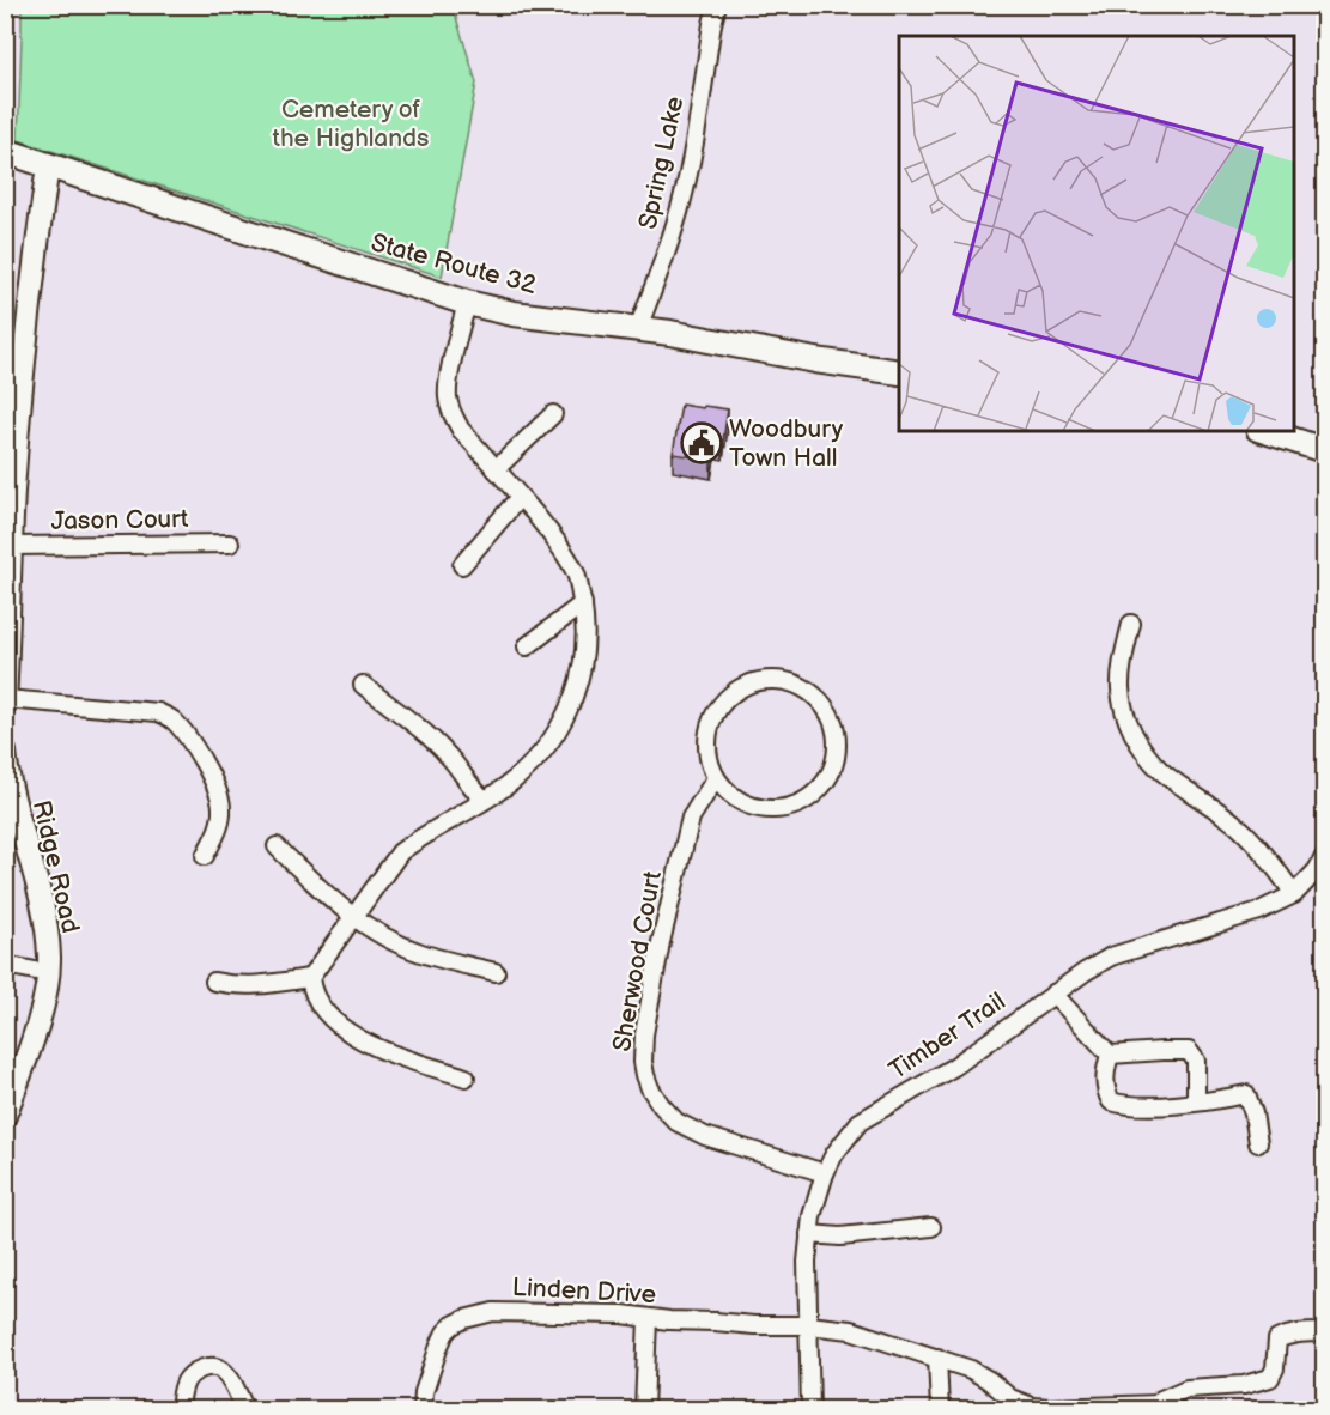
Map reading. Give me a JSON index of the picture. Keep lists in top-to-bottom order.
{
  "streets": {
    "main road": ["State Route 32"],
    "street": [
      "Spring Lake",
      "Jason Court",
      "Ridge Road",
      "Sherwood Court",
      "Timber Trail",
      "Linden Drive"
    ]
  },
  "crossings": [
    ["Spring Lake", "State Route 32"],
    ["Sherwood Court", "Timber Trail"],
    ["Timber Trail", "Linden Drive"]
  ],
  "parks": ["Cemetery of the Highlands"],
  "places": {
    "public building": ["Woodbury Town Hall"]
  }
}
